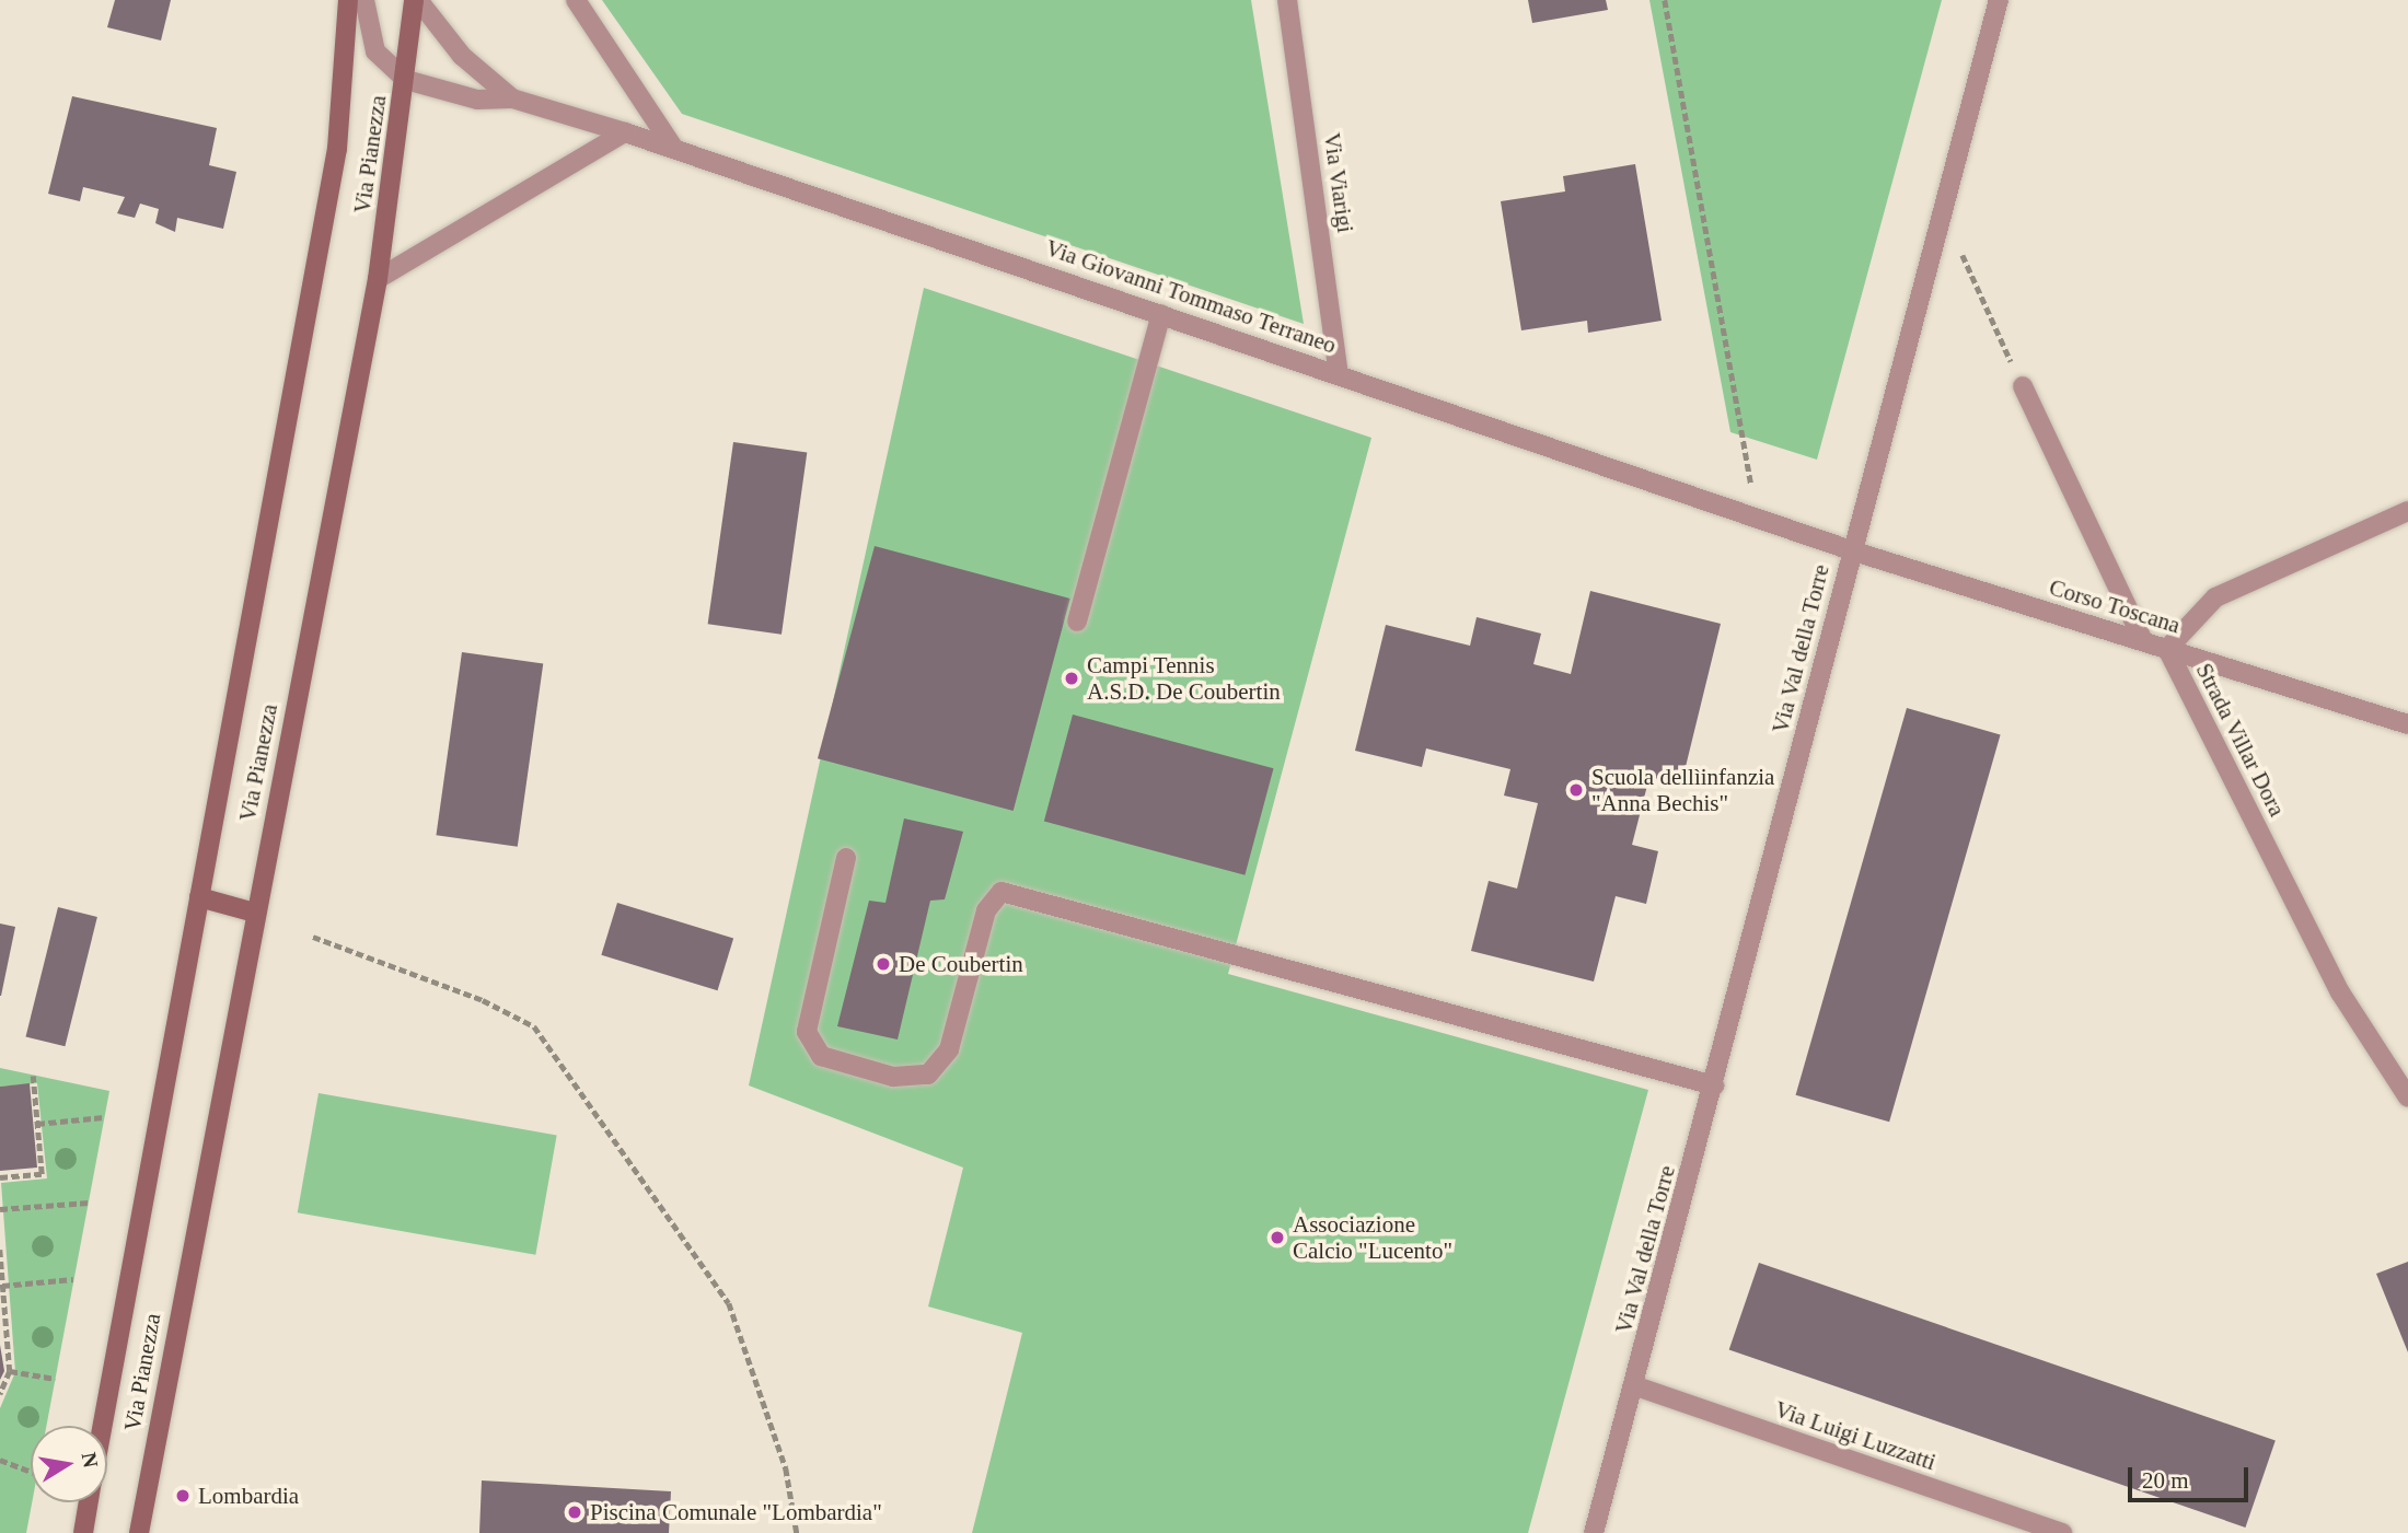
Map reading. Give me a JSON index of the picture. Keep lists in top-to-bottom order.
{
  "streets": {
    "street": [
      "Via Pianezza",
      "Via Viarigi",
      "Via Giovanni Tommaso Terraneo",
      "Corso Toscana",
      "Via Val della Torre",
      "Strada Villar Dora",
      "Via Luigi Luzzatti"
    ]
  },
  "crossings": [
    ["Via Pianezza", "Via Giovanni Tommaso Terraneo"],
    ["Via Viarigi", "Via Giovanni Tommaso Terraneo"],
    ["Via Giovanni Tommaso Terraneo", "Corso Toscana"],
    ["Via Giovanni Tommaso Terraneo", "Via Val della Torre"],
    ["Corso Toscana", "Via Val della Torre"],
    ["Corso Toscana", "Strada Villar Dora"],
    ["Via Val della Torre", "Via Luigi Luzzatti"]
  ],
  "places": [
    "Campi Tennis A.S.D. De Coubertin",
    "Scuola dellìinfanzia \"Anna Bechis\"",
    "De Coubertin",
    "Associazione Calcio \"Lucento\"",
    "Lombardia",
    "Piscina Comunale \"Lombardia\""
  ],
  "scale_bar": "20 m",
  "north": "right"
}
